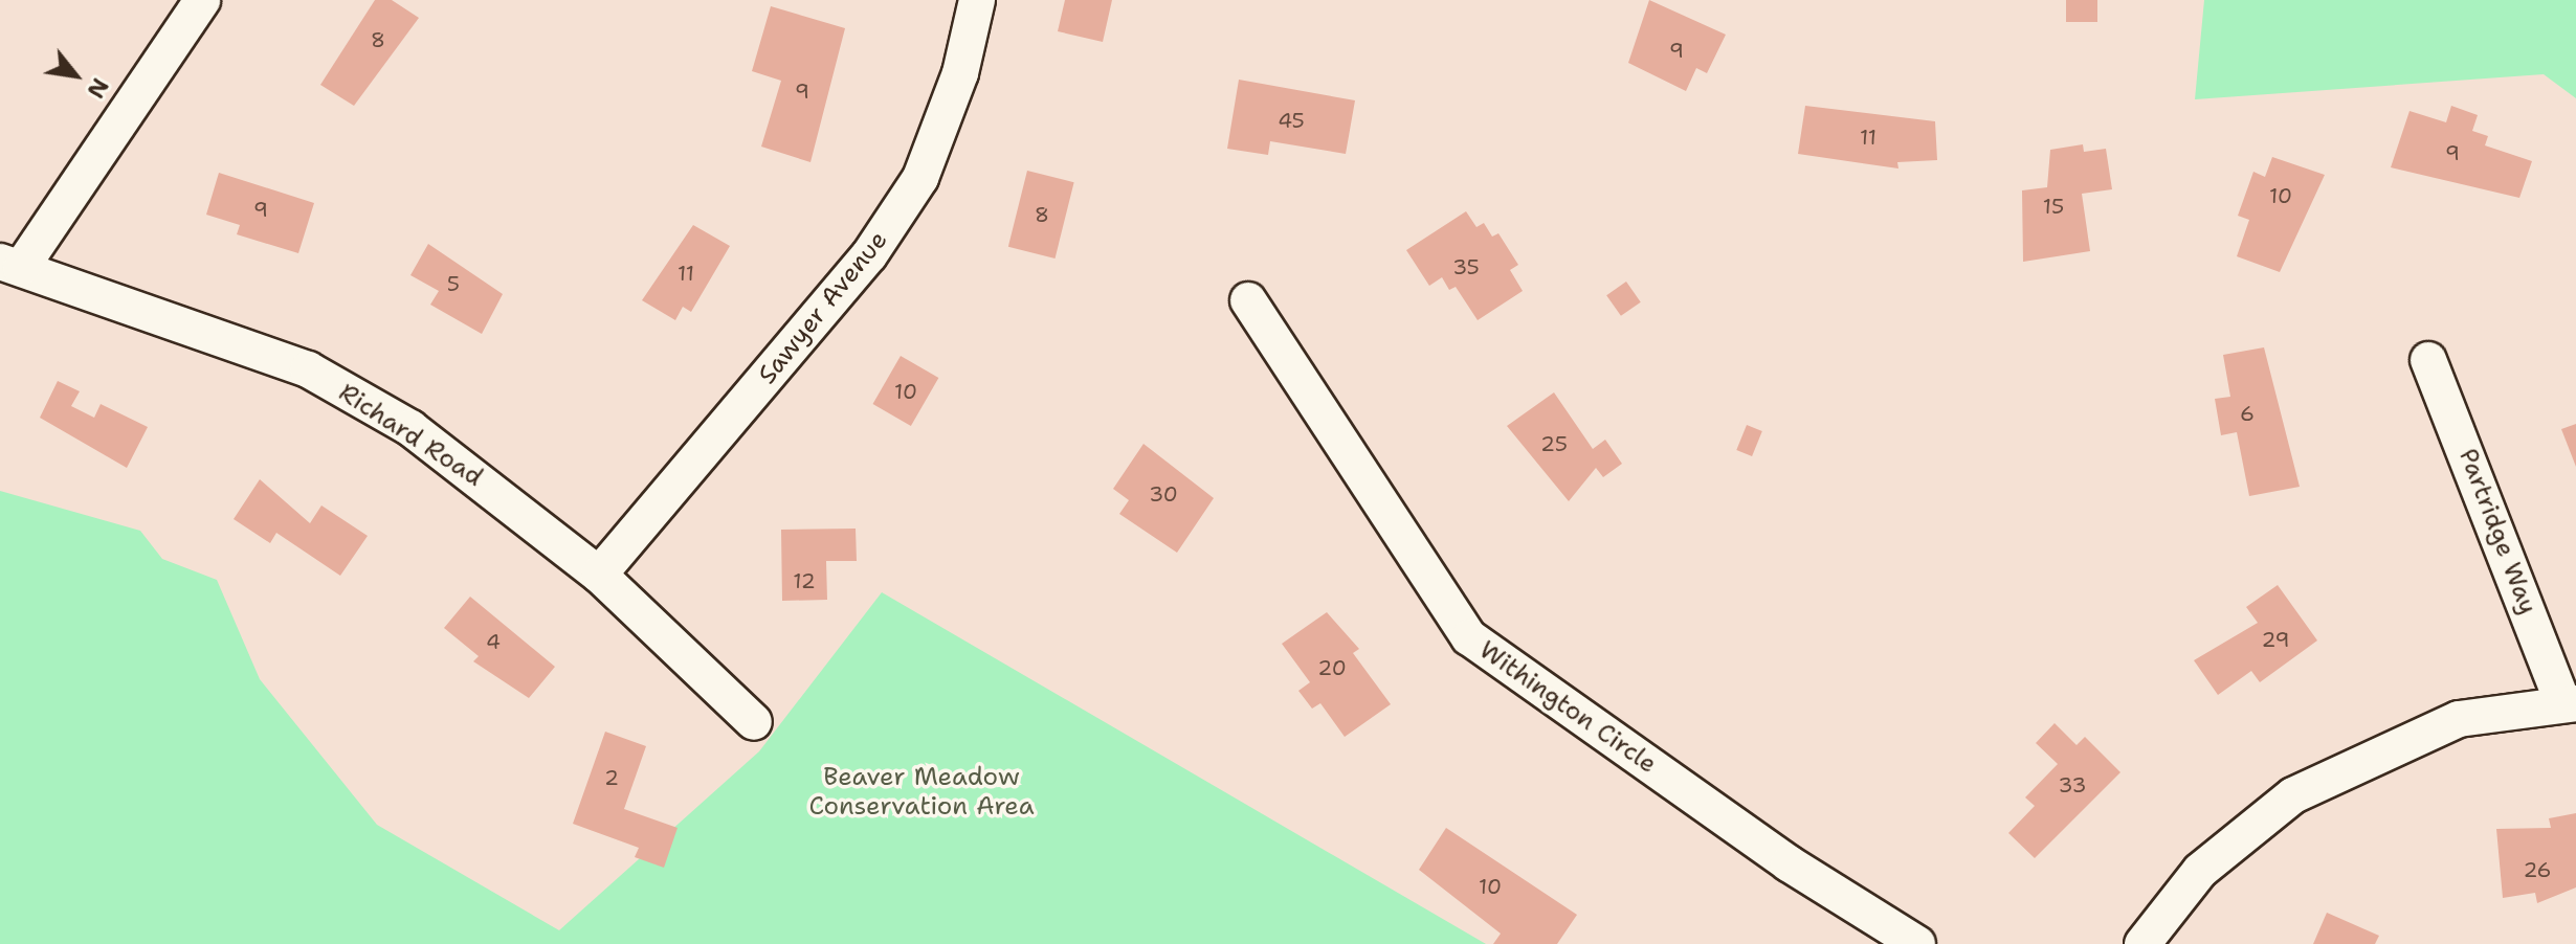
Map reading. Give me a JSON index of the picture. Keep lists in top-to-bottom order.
{
  "streets": {
    "street": [
      "Sawyer Avenue",
      "Richard Road",
      "Partridge Way",
      "Withington Circle"
    ]
  },
  "crossings": [
    ["Sawyer Avenue", "Richard Road"]
  ],
  "parks": ["Beaver Meadow Conservation Area"],
  "house_numbers": [
    "8",
    "9",
    "9",
    "45",
    "11",
    "9",
    "10",
    "15",
    "9",
    "8",
    "35",
    "11",
    "5",
    "10",
    "6",
    "25",
    "30",
    "12",
    "29",
    "4",
    "20",
    "2",
    "33",
    "26",
    "10"
  ],
  "north": "bottom right"
}
